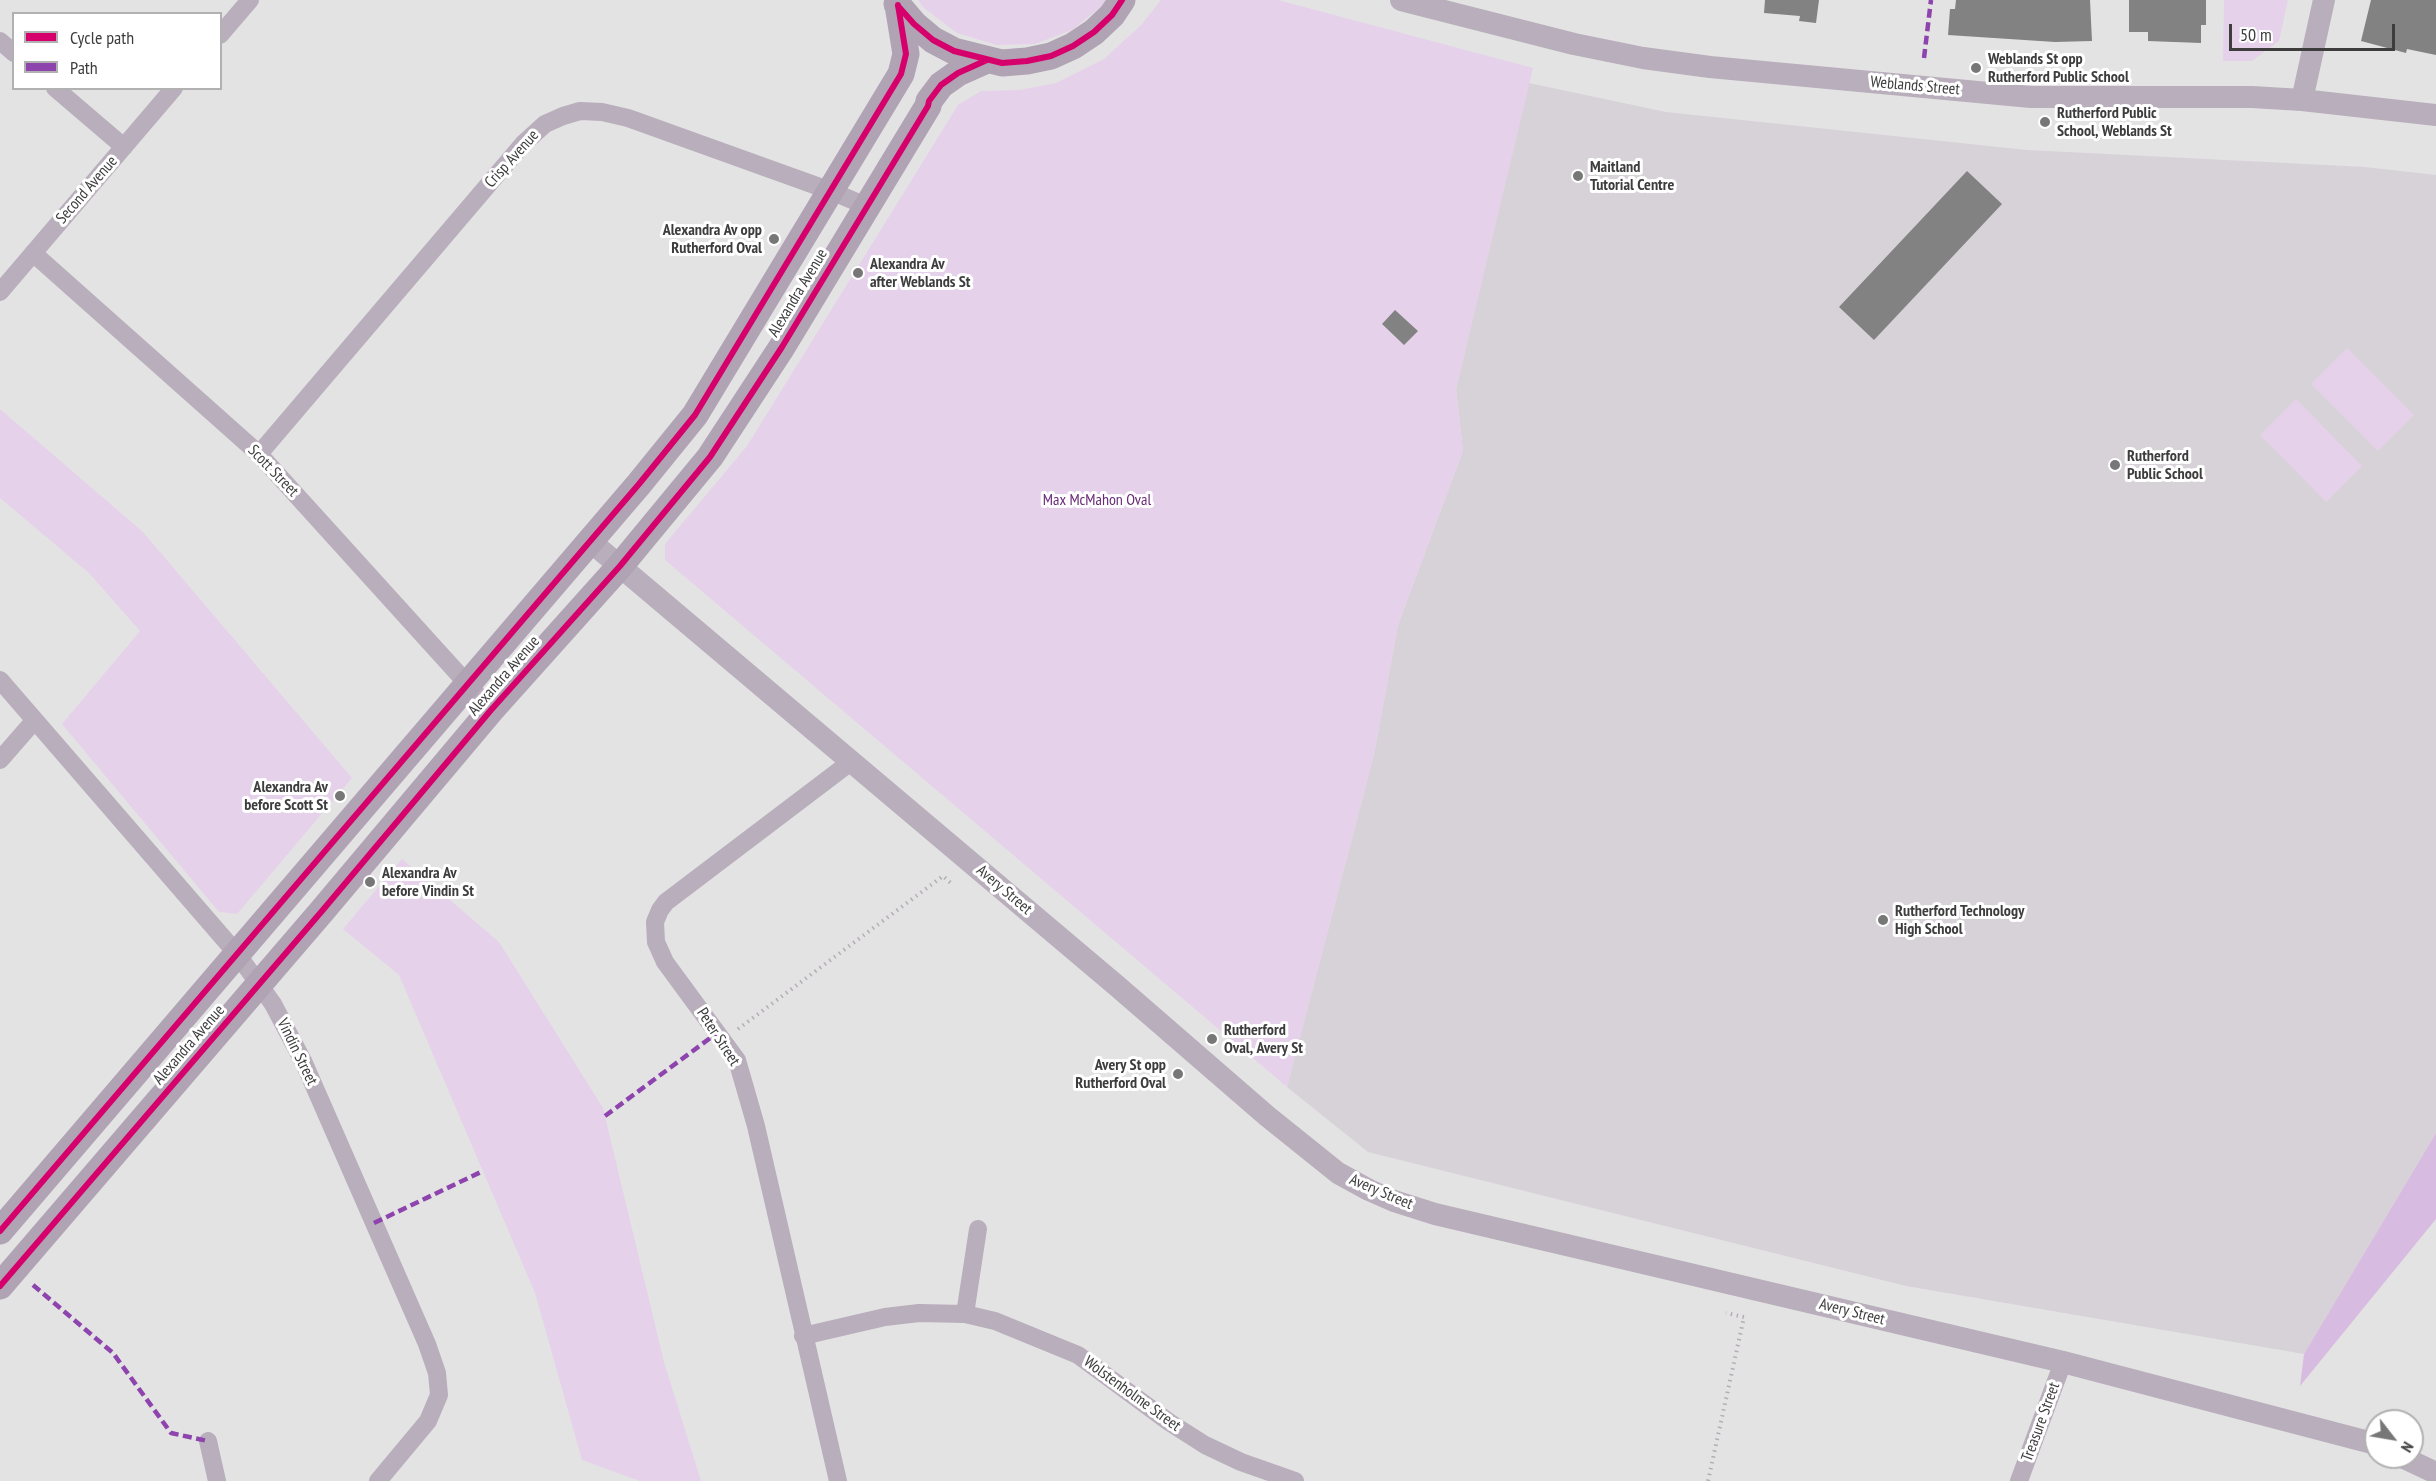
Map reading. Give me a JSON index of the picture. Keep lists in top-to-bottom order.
{
  "streets": {
    "main road": ["Alexandra Avenue"],
    "street": [
      "Weblands Street",
      "Crisp Avenue",
      "Second Avenue",
      "Scott Street",
      "Avery Street",
      "Peter Street",
      "Vindin Street",
      "Wolstenholme Street",
      "Treasure Street"
    ]
  },
  "crossings": [
    ["Crisp Avenue", "Alexandra Avenue"],
    ["Crisp Avenue", "Scott Street"],
    ["Second Avenue", "Scott Street"],
    ["Alexandra Avenue", "Scott Street"],
    ["Alexandra Avenue", "Avery Street"],
    ["Alexandra Avenue", "Vindin Street"],
    ["Avery Street", "Peter Street"],
    ["Avery Street", "Treasure Street"],
    ["Peter Street", "Wolstenholme Street"]
  ],
  "parks": ["Max McMahon Oval"],
  "places": [
    "Weblands St opp Rutherford Public School",
    "Rutherford Public School, Weblands St",
    "Maitland Tutorial Centre",
    "Alexandra Av opp Rutherford Oval",
    "Alexandra Av after Weblands St",
    "Rutherford Public School",
    "Alexandra Av before Scott St",
    "Alexandra Av before Vindin St",
    "Rutherford Technology High School",
    "Rutherford Oval, Avery St",
    "Avery St opp Rutherford Oval"
  ],
  "legend": ["Cycle path", "Path"],
  "scale_bar": "50 m",
  "north": "bottom right"
}
